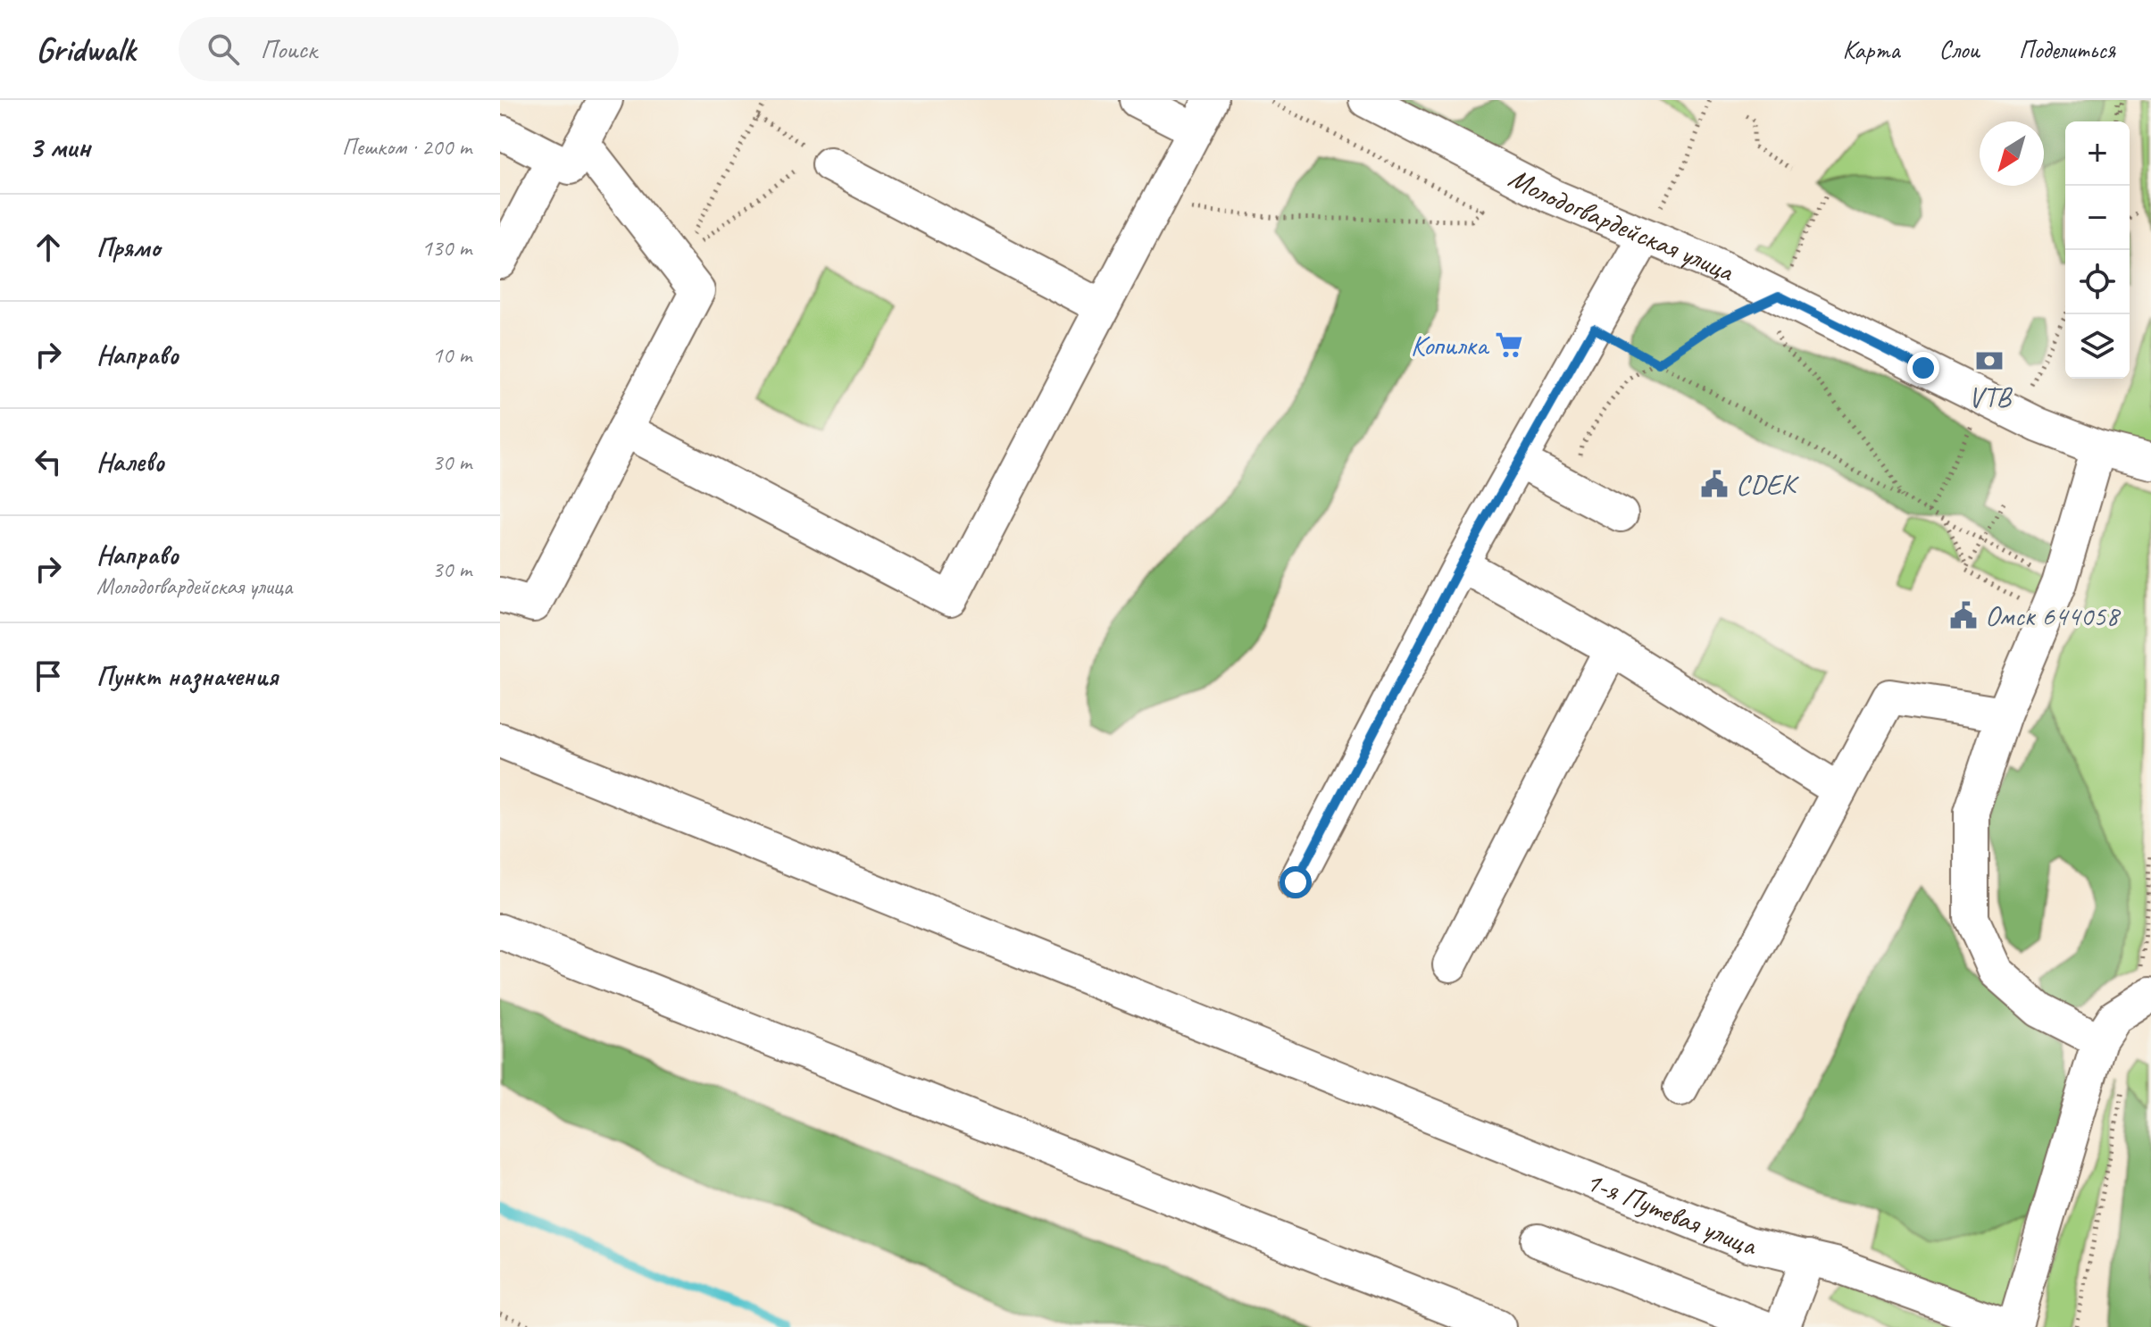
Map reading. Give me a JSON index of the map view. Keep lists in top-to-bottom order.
{
  "streets": {
    "street": ["Молодогвардейская улица", "1-я Путевая улица"]
  },
  "places": {
    "supermarket": ["Копилка"],
    "bank": ["VTB"],
    "public building": ["CDEK", "Омск 644058"]
  },
  "north": "bottom left",
  "page": {
    "header": "Gridwalk",
    "search": "Поиск",
    "nav": ["Карта", "Слои", "Поделиться"],
    "heading": ["3 мин", "Пешком · 200 m"],
    "map_buttons": ["+", "−"],
    "list": [
      ["Прямо", "130 m"],
      ["Направо", "10 m"],
      ["Налево", "30 m"],
      ["Направо", "Молодогвардейская улица", "30 m"],
      "Пункт назначения"
    ]
  }
}
